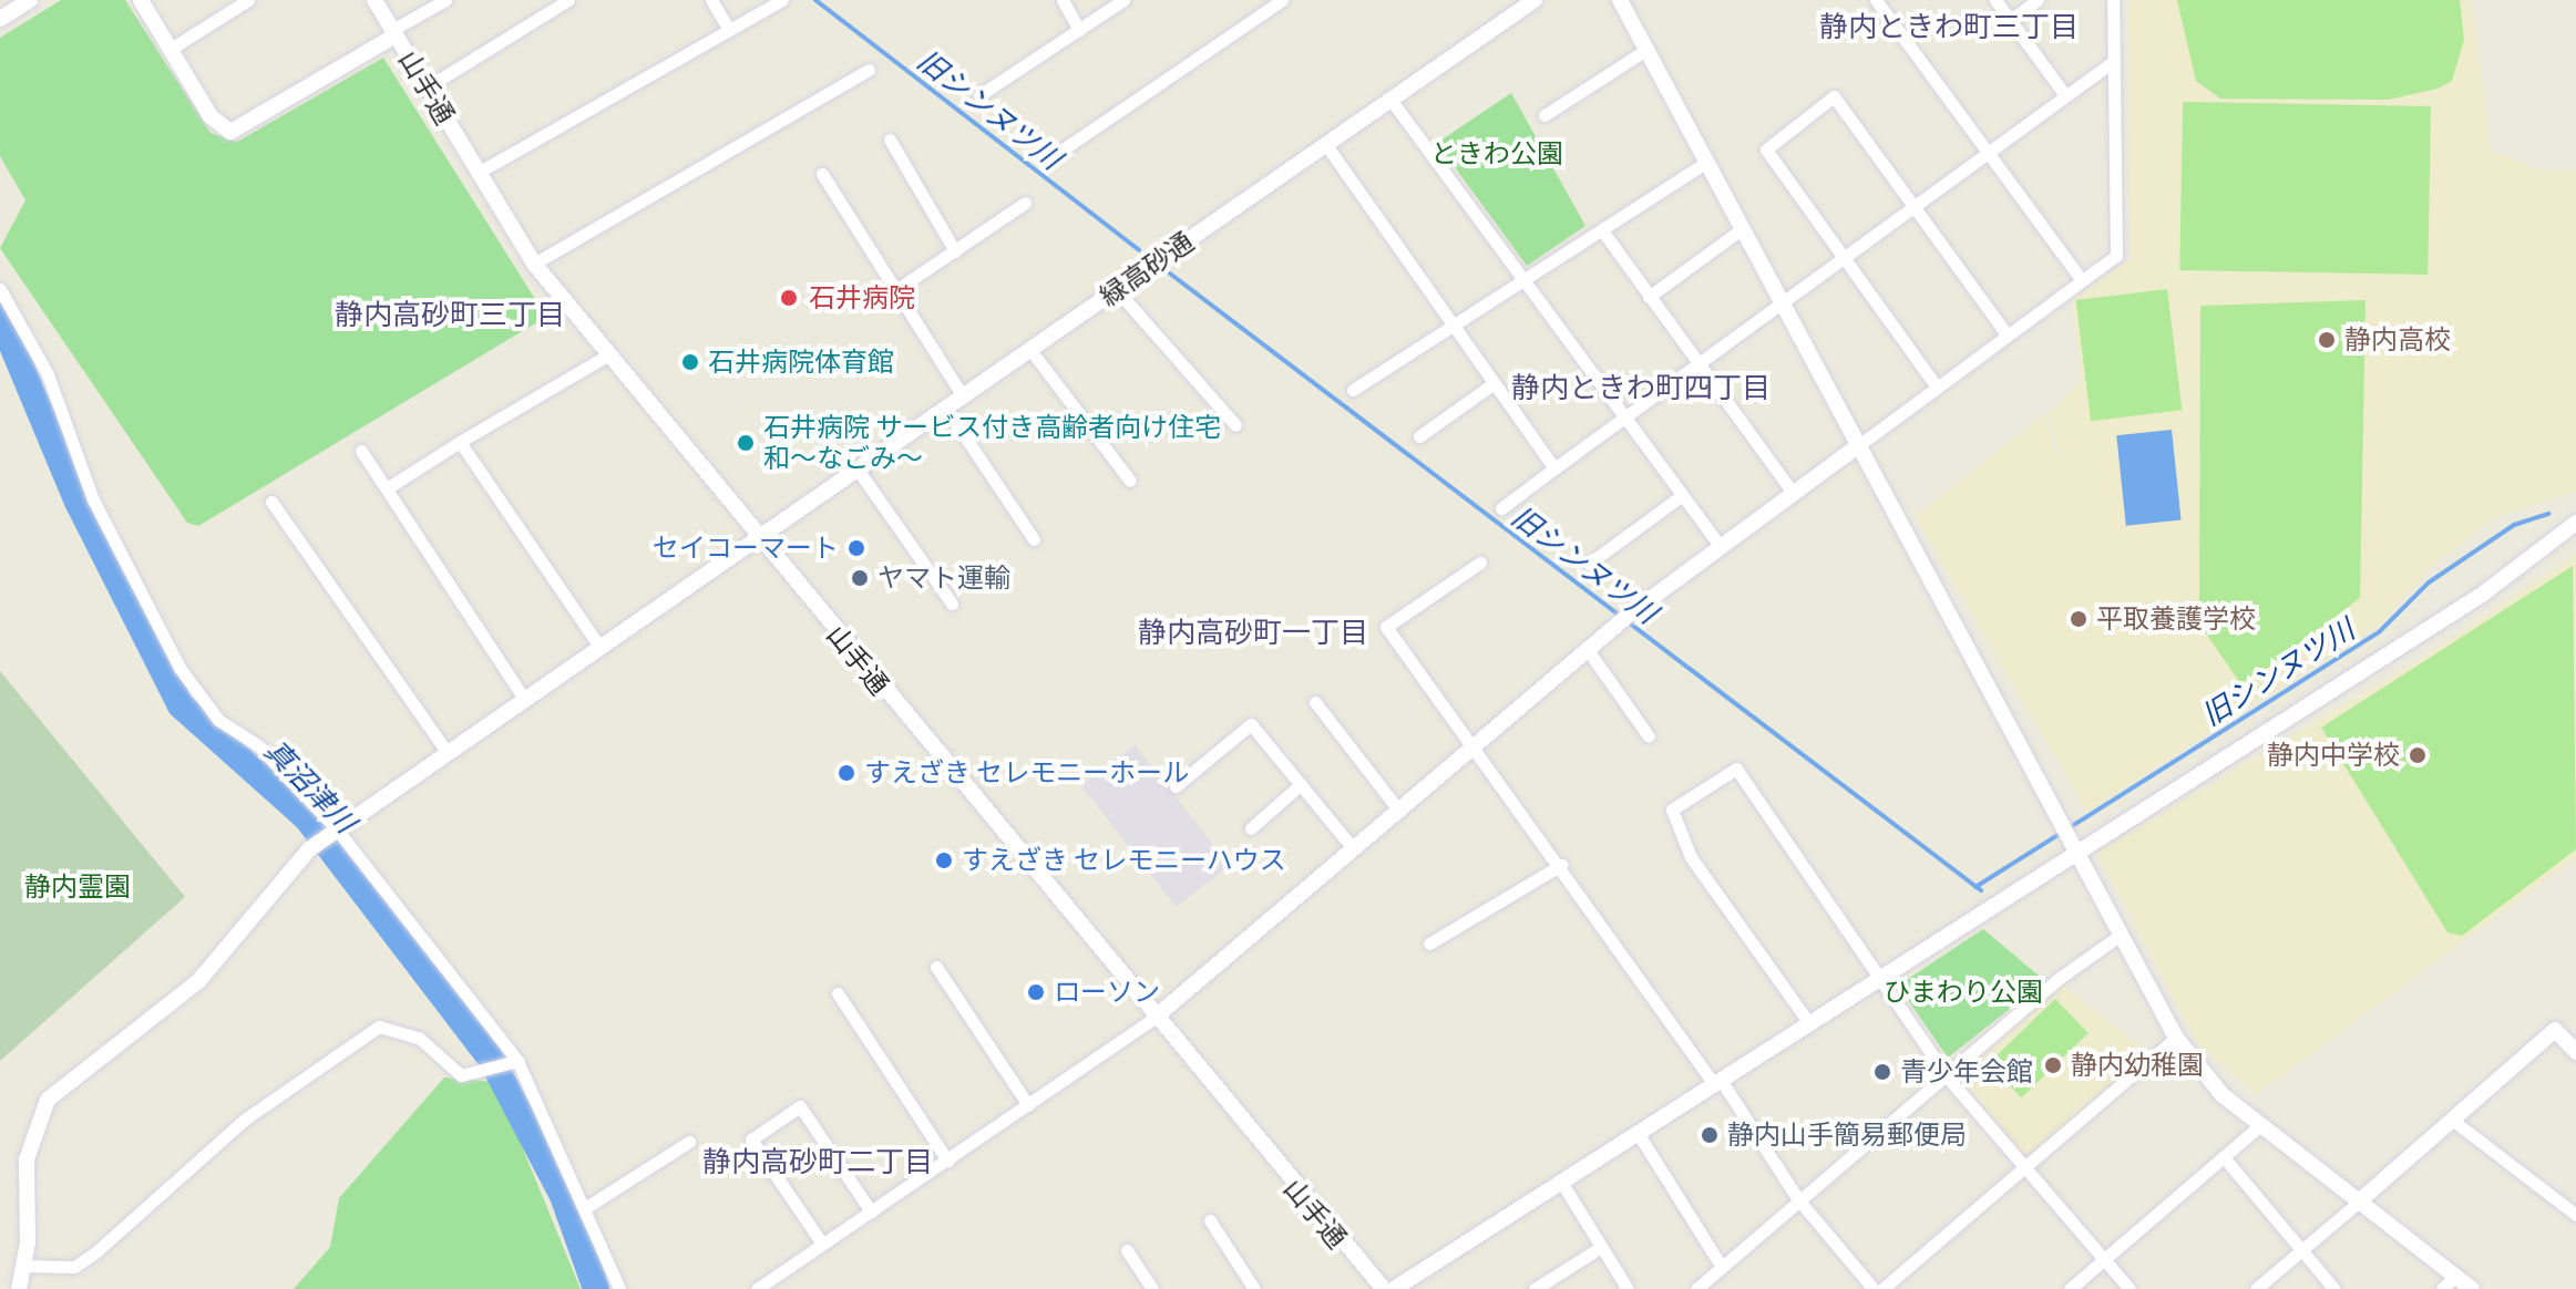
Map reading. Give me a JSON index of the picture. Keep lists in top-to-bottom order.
{
  "streets": {
    "street": ["山手通", "緑高砂通"]
  },
  "crossings": [
    ["山手通", "緑高砂通"]
  ],
  "districts": [
    "静内ときわ町三丁目",
    "静内高砂町三丁目",
    "静内ときわ町四丁目",
    "静内高砂町一丁目",
    "静内高砂町二丁目"
  ],
  "water": ["旧シンヌツ川", "真沼津川"],
  "parks": ["ときわ公園", "静内霊園", "ひまわり公園"],
  "places": [
    "石井病院",
    "静内高校",
    "石井病院体育館",
    "石井病院 サービス付き高齢者向け住宅 和～なごみ～",
    "セイコーマート",
    "ヤマト運輸",
    "平取養護学校",
    "静内中学校",
    "すえざき セレモニーホール",
    "すえざき セレモニーハウス",
    "ローソン",
    "静内幼稚園",
    "青少年会館",
    "静内山手簡易郵便局"
  ]
}
